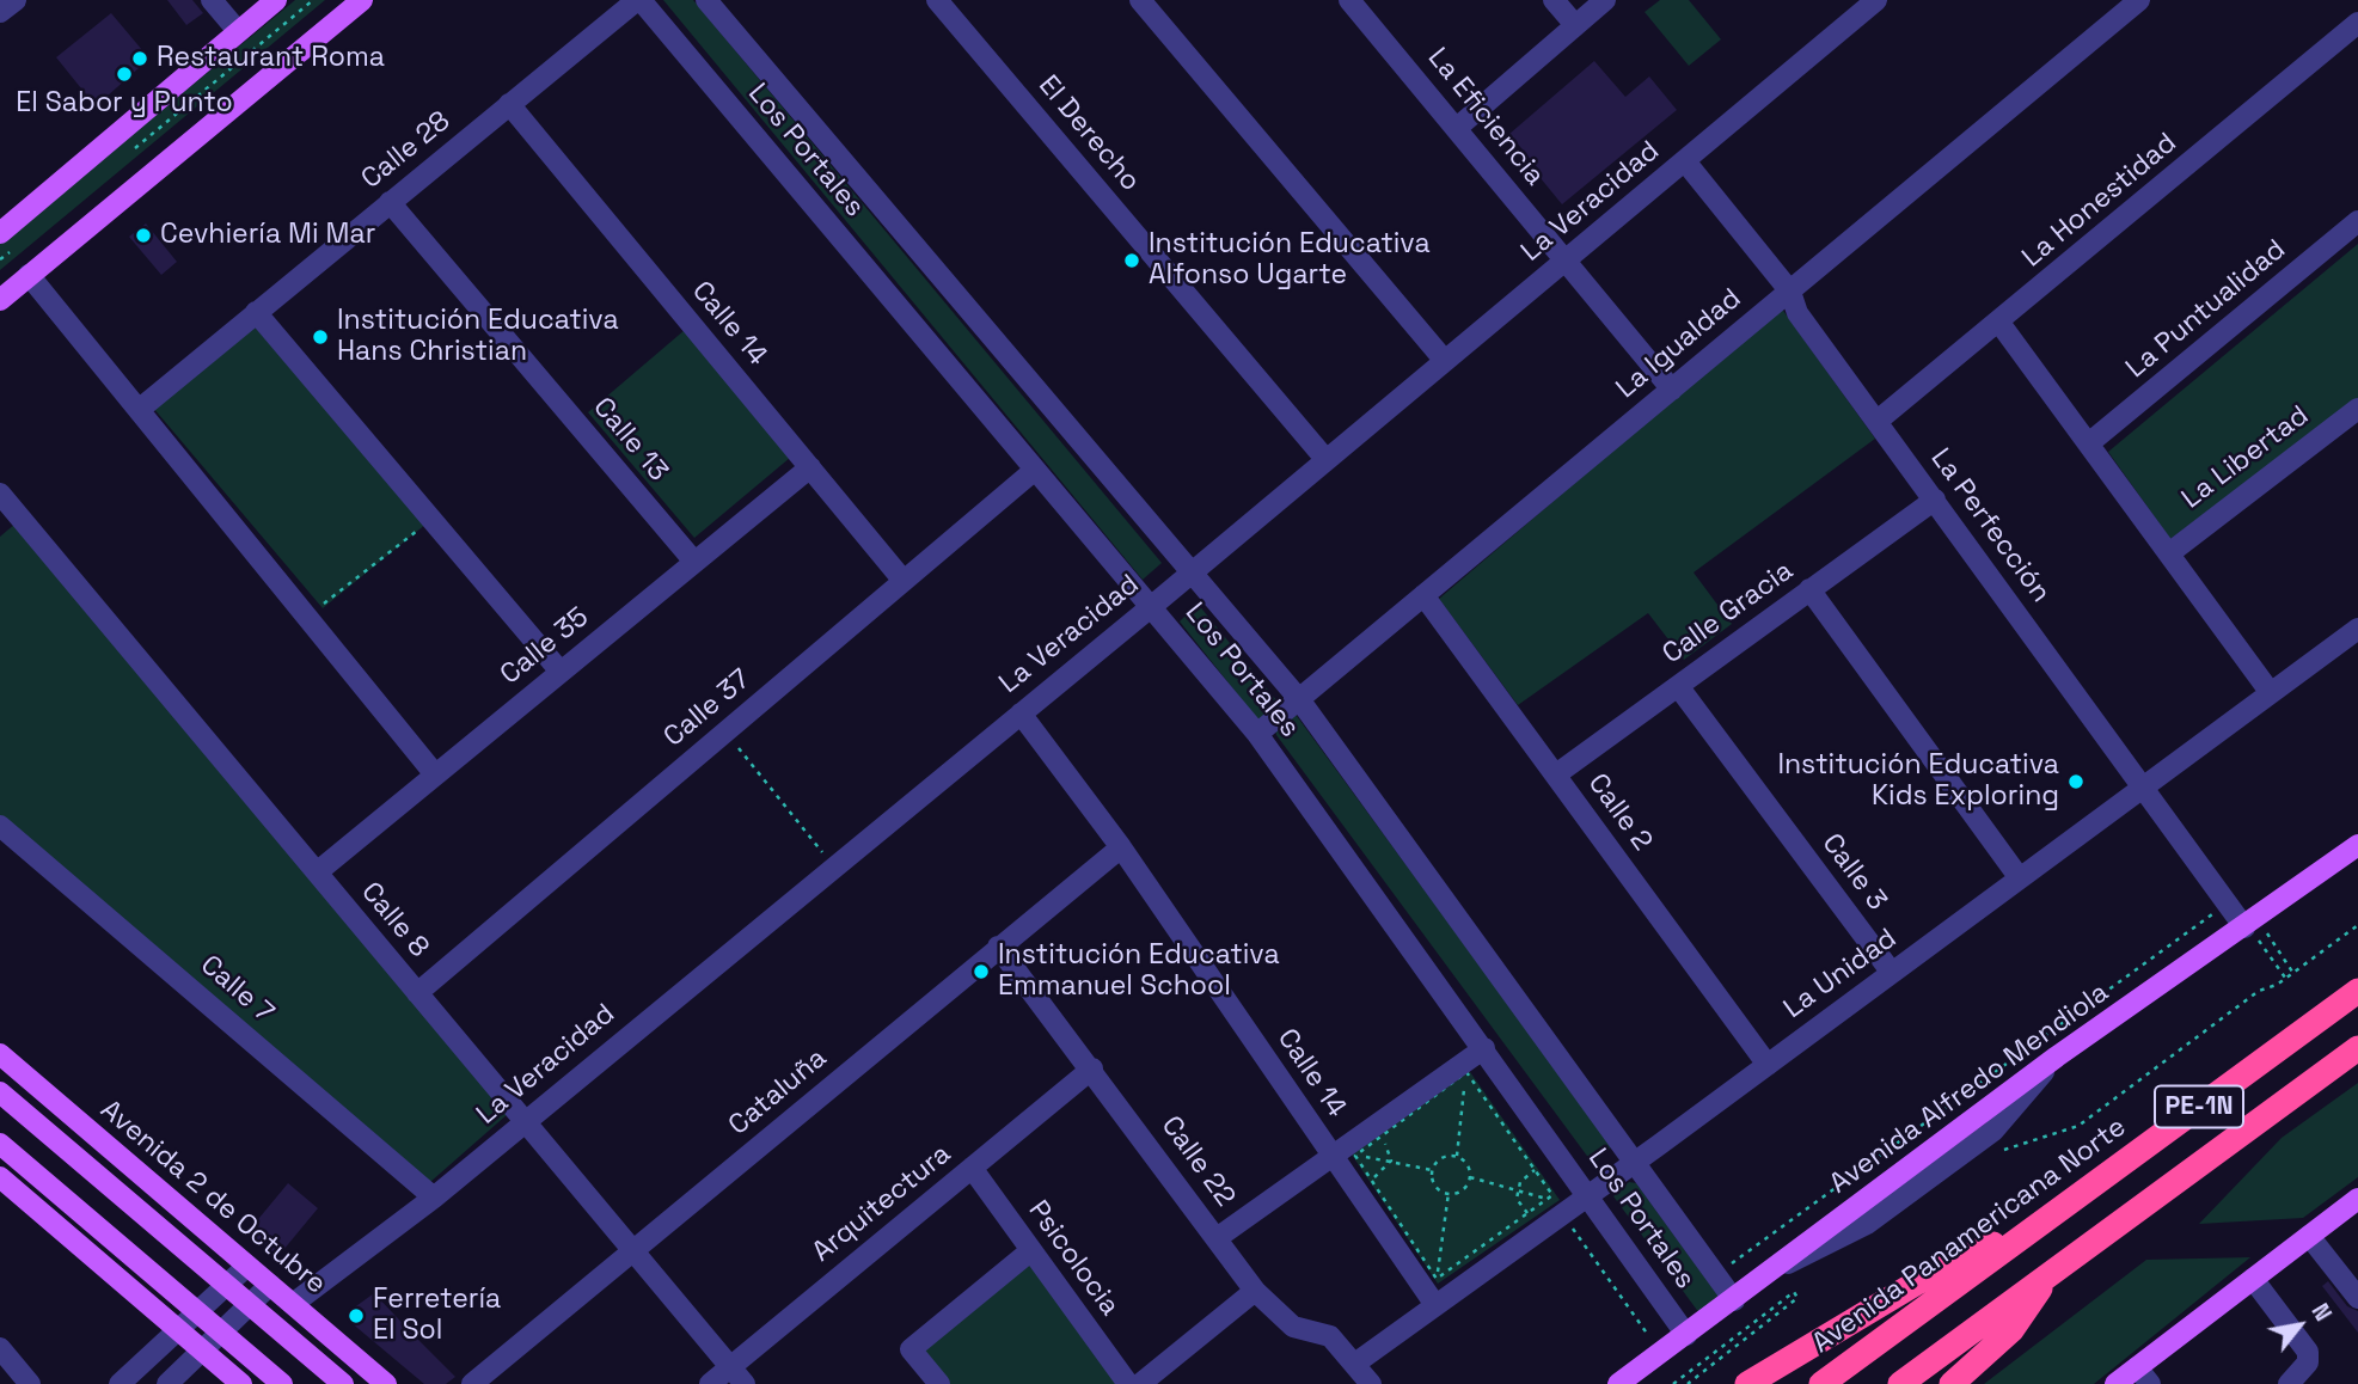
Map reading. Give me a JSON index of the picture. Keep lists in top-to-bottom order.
{
  "streets": {
    "highway": ["PE-1N", "Avenida Panamericana Norte"],
    "main road": ["Avenida Alfredo Mendiola", "Avenida 2 de Octubre"],
    "street": [
      "La Eficiencia",
      "El Derecho",
      "Calle 28",
      "Los Portales",
      "La Honestidad",
      "La Veracidad",
      "La Puntualidad",
      "Calle 14",
      "La Igualdad",
      "Calle 13",
      "La Libertad",
      "La Perfección",
      "Calle Gracia",
      "Calle 35",
      "Calle 37",
      "Calle 2",
      "Calle 3",
      "Calle 8",
      "La Unidad",
      "Calle 7",
      "Cataluña",
      "Calle 22",
      "Arquitectura",
      "Psicolocia"
    ]
  },
  "crossings": [
    ["La Eficiencia", "La Veracidad"],
    ["La Eficiencia", "La Igualdad"],
    ["El Derecho", "La Veracidad"],
    ["Calle 28", "Los Portales"],
    ["Calle 28", "Calle 14"],
    ["Calle 28", "Calle 13"],
    ["Los Portales", "La Veracidad"],
    ["Los Portales", "La Igualdad"],
    ["Los Portales", "Calle 37"],
    ["Los Portales", "La Unidad"],
    ["Los Portales", "Avenida Alfredo Mendiola"],
    ["La Honestidad", "La Perfección"],
    ["La Veracidad", "Calle 14"],
    ["La Veracidad", "La Perfección"],
    ["La Veracidad", "Calle 8"],
    ["La Veracidad", "Calle 7"],
    ["La Veracidad", "Avenida 2 de Octubre"],
    ["Calle 14", "Calle 35"],
    ["Calle 14", "Calle 37"],
    ["Calle 14", "La Unidad"],
    ["Calle 14", "Cataluña"],
    ["La Igualdad", "La Perfección"],
    ["La Igualdad", "Calle 2"],
    ["Calle 13", "Calle 35"],
    ["La Perfección", "Calle Gracia"],
    ["La Perfección", "La Unidad"],
    ["La Perfección", "Avenida Alfredo Mendiola"],
    ["Calle Gracia", "Calle 2"],
    ["Calle Gracia", "Calle 3"],
    ["Calle 35", "Calle 8"],
    ["Calle 37", "Calle 8"],
    ["Calle 2", "La Unidad"],
    ["Calle 3", "La Unidad"],
    ["Calle 8", "Cataluña"],
    ["Calle 8", "Arquitectura"],
    ["La Unidad", "Calle 22"],
    ["Cataluña", "Calle 22"],
    ["Calle 22", "Arquitectura"],
    ["Arquitectura", "Psicolocia"]
  ],
  "places": [
    "Restaurant Roma",
    "El Sabor y Punto",
    "Cevhiería Mi Mar",
    "Institución Educativa Alfonso Ugarte",
    "Institución Educativa Hans Christian",
    "Institución Educativa Kids Exploring",
    "Institución Educativa Emmanuel School",
    "Ferretería El Sol"
  ],
  "north": "top right"
}
